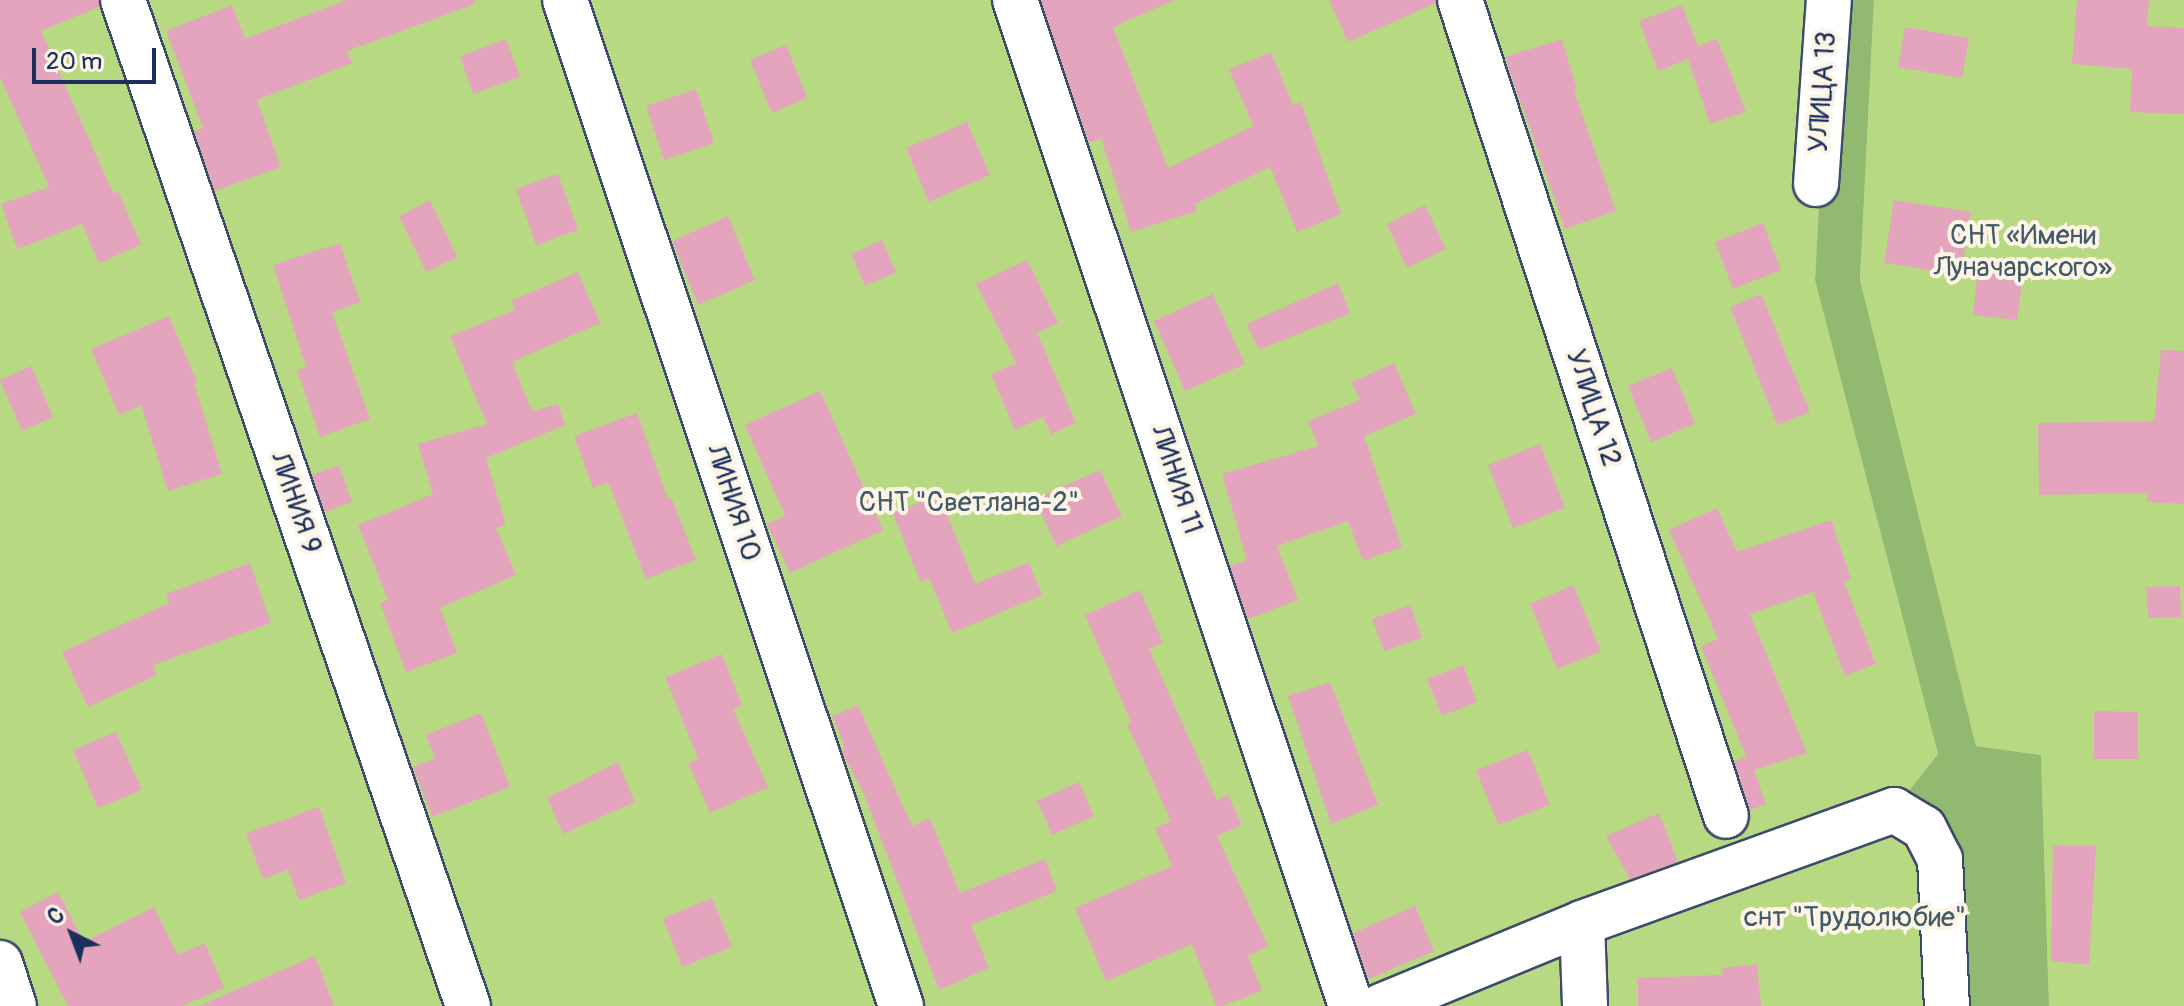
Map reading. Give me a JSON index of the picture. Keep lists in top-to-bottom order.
{
  "streets": {
    "street": [
      "УЛИЦА 13",
      "УЛИЦА 12",
      "ЛИНИЯ 11",
      "ЛИНИЯ 9",
      "ЛИНИЯ 10"
    ]
  },
  "parks": ["СНТ «Имени Луначарского»", "СНТ \"Светлана-2\"", "снт \"Трудолюбие\""],
  "scale_bar": "20 m",
  "north": "top left"
}
